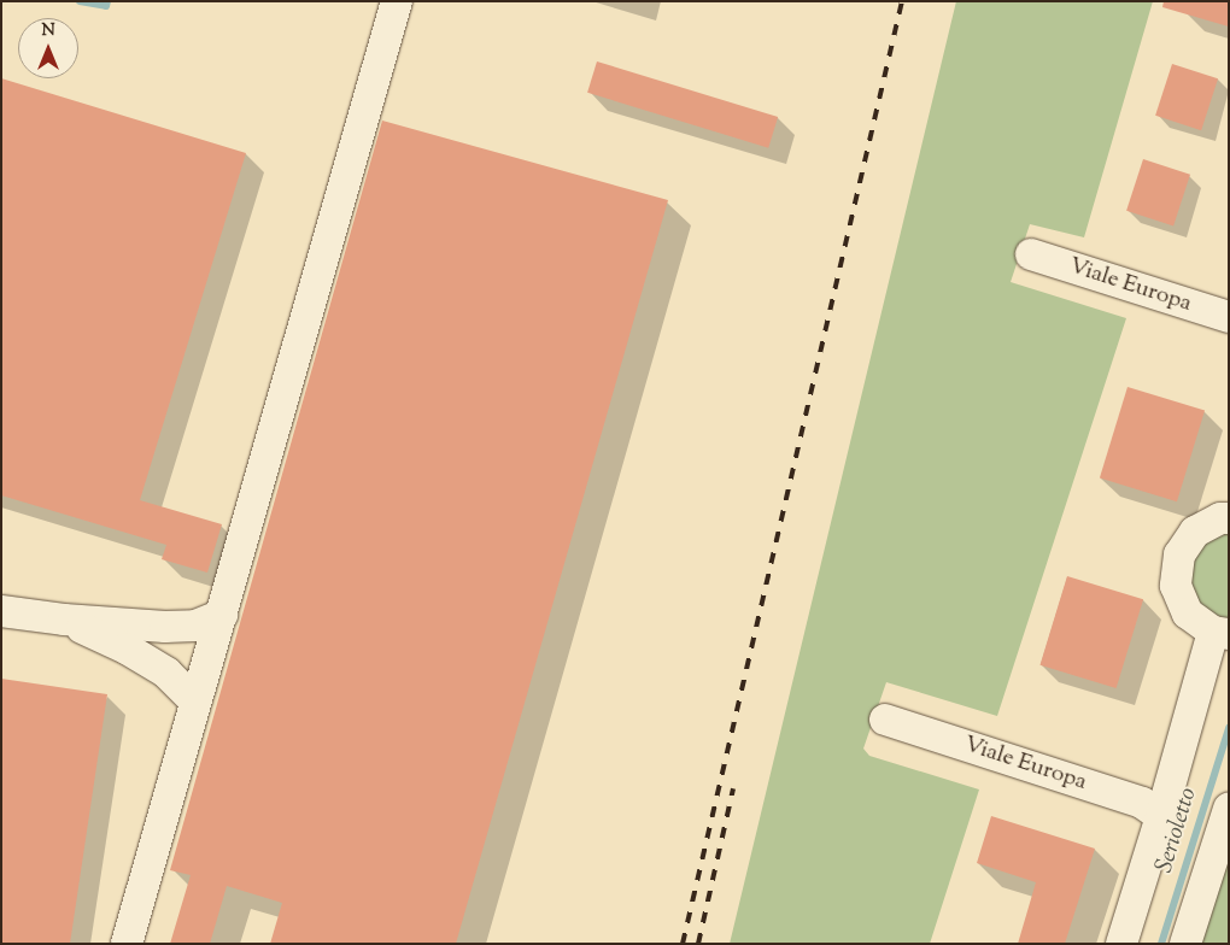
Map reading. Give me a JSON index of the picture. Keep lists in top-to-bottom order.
{
  "streets": {
    "street": ["Viale Europa"]
  },
  "water": ["Serioletto"],
  "north": "top"
}
